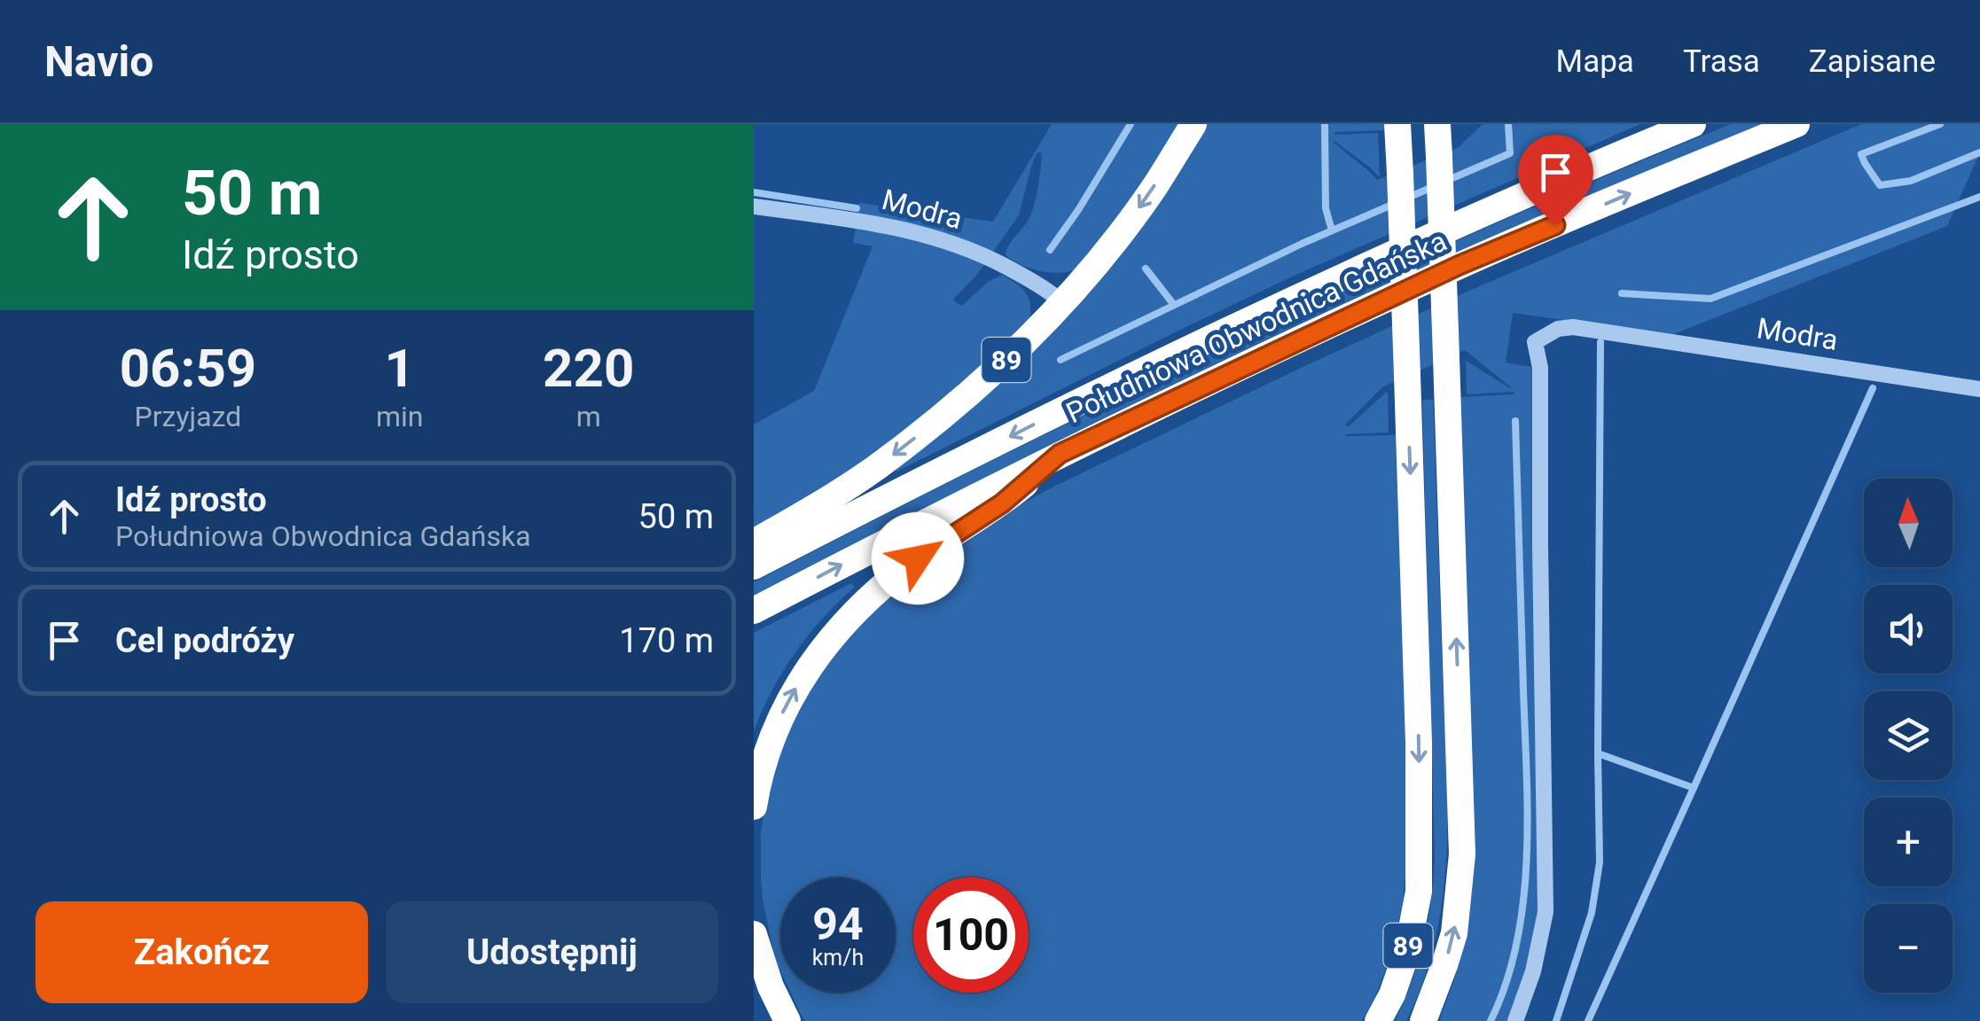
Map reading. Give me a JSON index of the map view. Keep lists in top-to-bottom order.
{
  "streets": {
    "highway": ["Południowa Obwodnica Gdańska", "89"],
    "lane": ["Modra"]
  },
  "crossings": [
    ["Modra", "89"]
  ],
  "north": "top",
  "page": {
    "header": "Navio",
    "nav": ["Mapa", "Trasa", "Zapisane"],
    "turn": ["50 m", "Idź prosto"],
    "eta": [
      "06:59",
      "Przyjazd",
      "1",
      "min",
      "220",
      "m"
    ],
    "list": [
      {
        "name": "Idź prosto",
        "note": "Południowa Obwodnica Gdańska",
        "value": "50 m"
      },
      {
        "name": "Cel podróży",
        "value": "170 m"
      }
    ],
    "map_buttons": ["+", "−"],
    "speed": "94 km/h",
    "limit": "100",
    "buttons": ["Zakończ", "Udostępnij"]
  }
}
